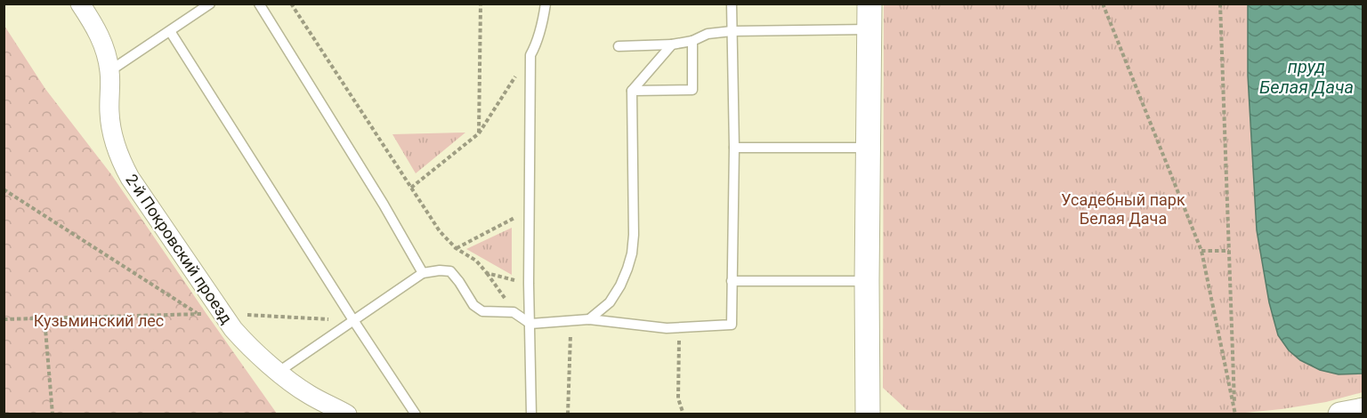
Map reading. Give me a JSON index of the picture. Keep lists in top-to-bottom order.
{
  "streets": {
    "street": ["2-й Покровский проезд"]
  },
  "water": ["пруд Белая Дача"],
  "parks": ["Усадебный парк Белая Дача", "Кузьминский лес"]
}
